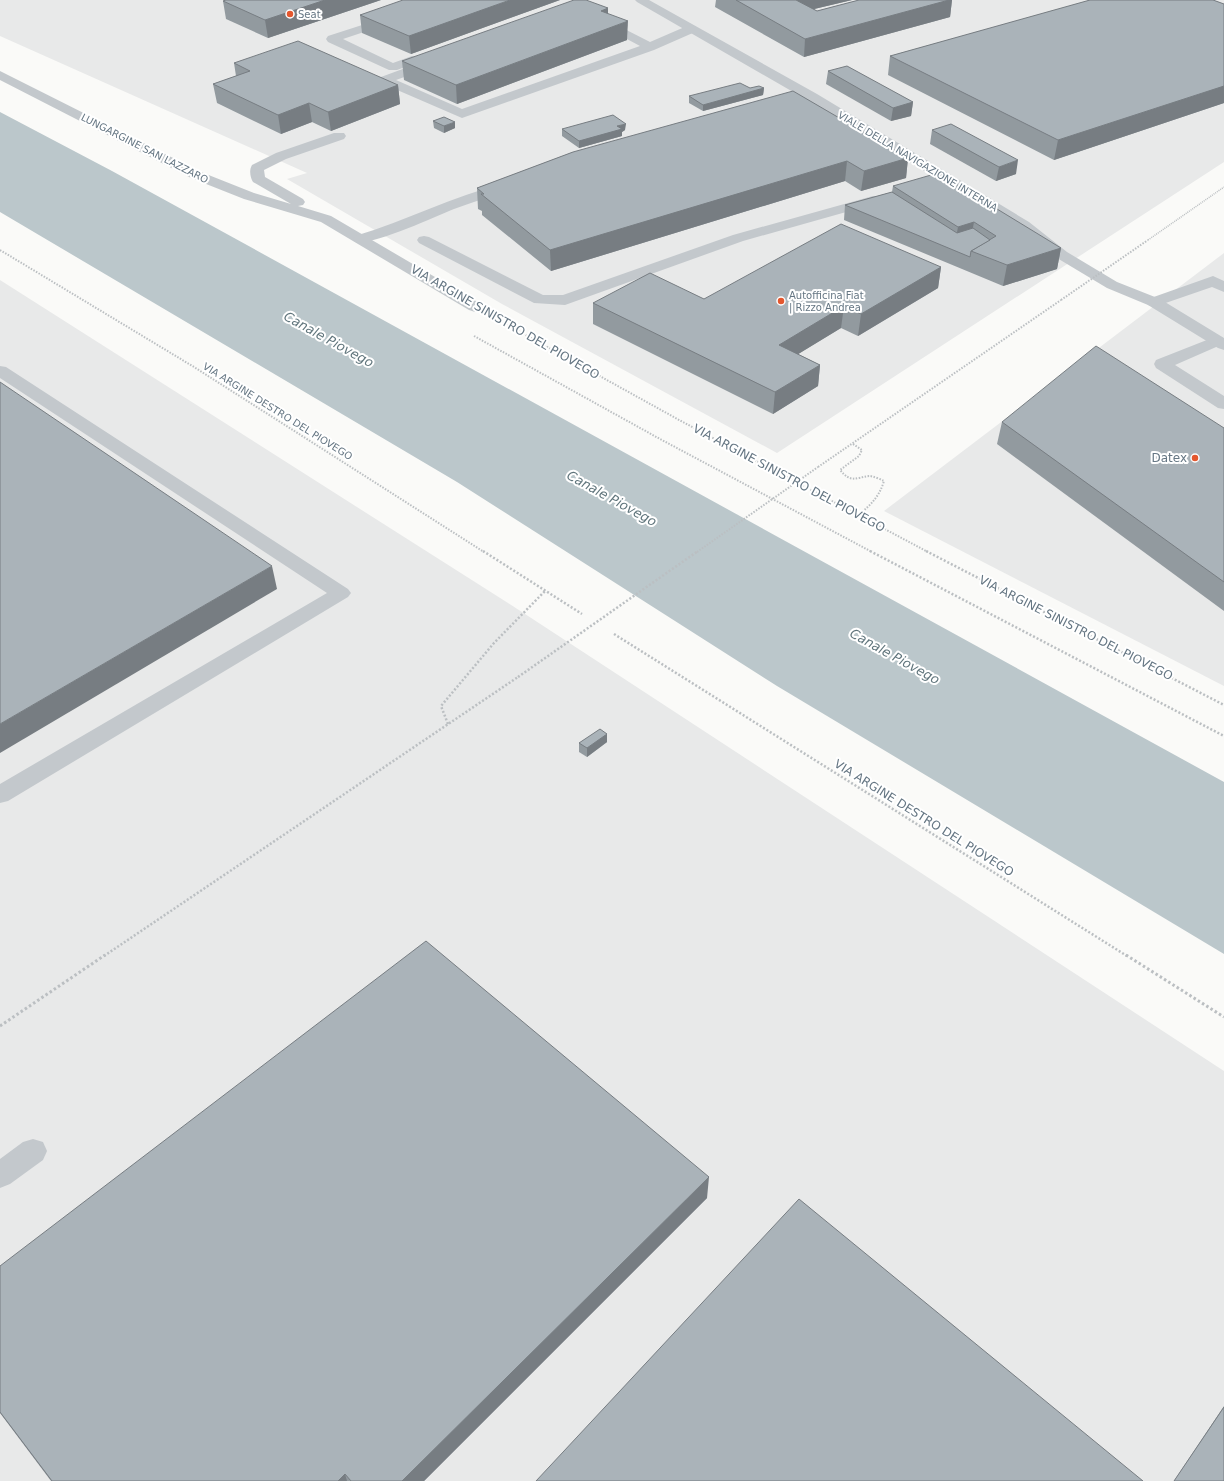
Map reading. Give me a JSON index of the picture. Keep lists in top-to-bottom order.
{
  "streets": {
    "street": ["LUNGARGINE SAN LAZZARO", "VIALE DELLA NAVIGAZIONE INTERNA", "VIA ARGINE SINISTRO DEL PIOVEGO"],
    "path": ["VIA ARGINE DESTRO DEL PIOVEGO"]
  },
  "crossings": [
    ["LUNGARGINE SAN LAZZARO", "VIA ARGINE SINISTRO DEL PIOVEGO"]
  ],
  "water": ["Canale Piovego"],
  "places": ["Seat", "Autofficina Fiat | Rizzo Andrea", "Datex"]
}
